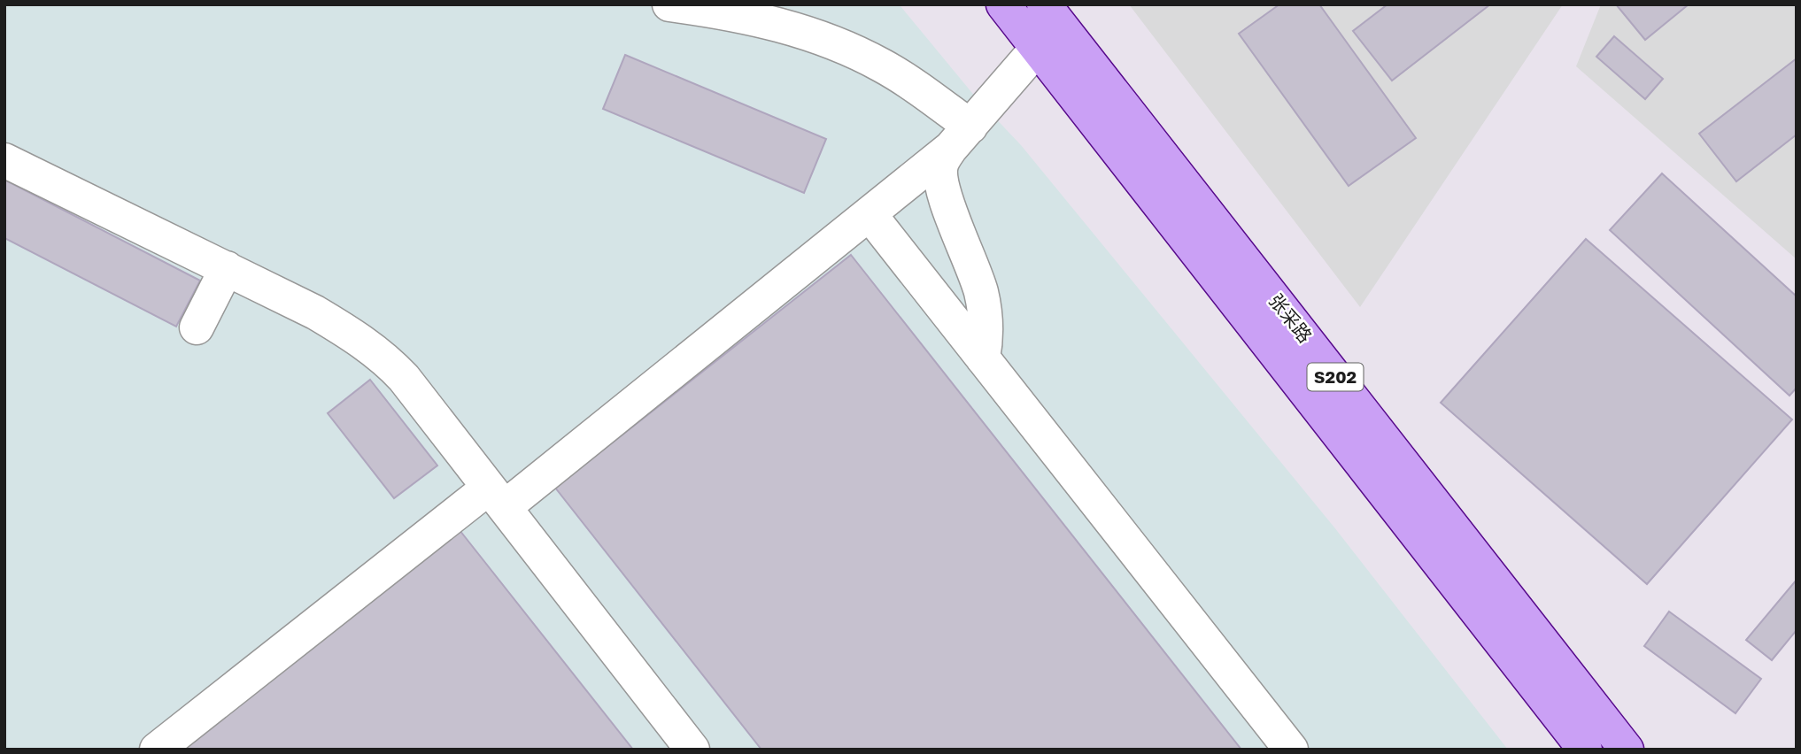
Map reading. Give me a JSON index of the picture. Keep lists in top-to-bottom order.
{
  "streets": {
    "main road": ["张采路", "S202"]
  }
}
